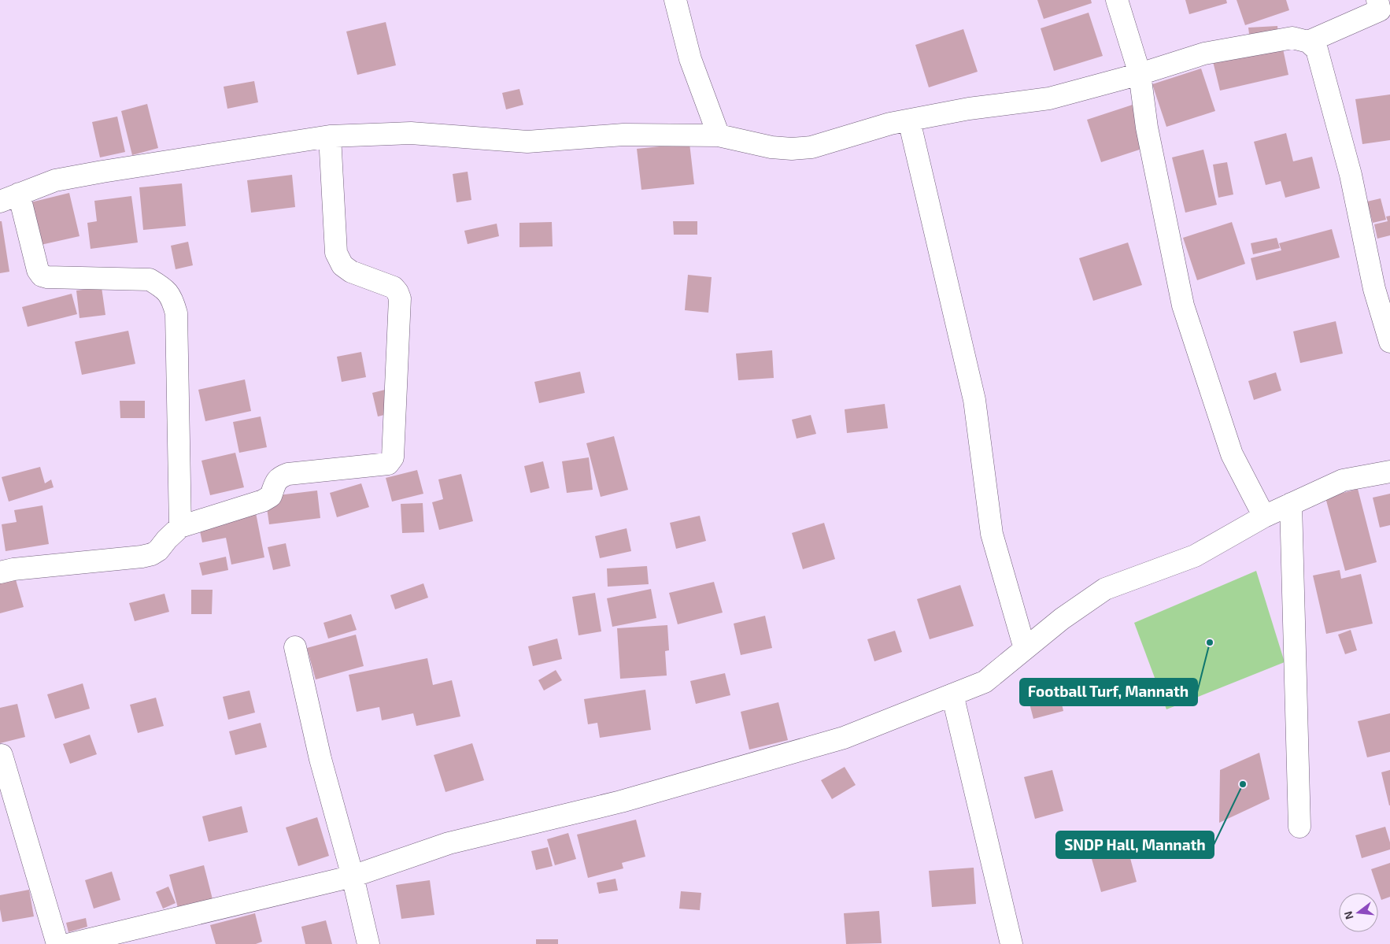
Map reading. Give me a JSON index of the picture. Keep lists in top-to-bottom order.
{
  "places": ["Football Turf, Mannath", "SNDP Hall, Mannath"],
  "north": "left"
}
